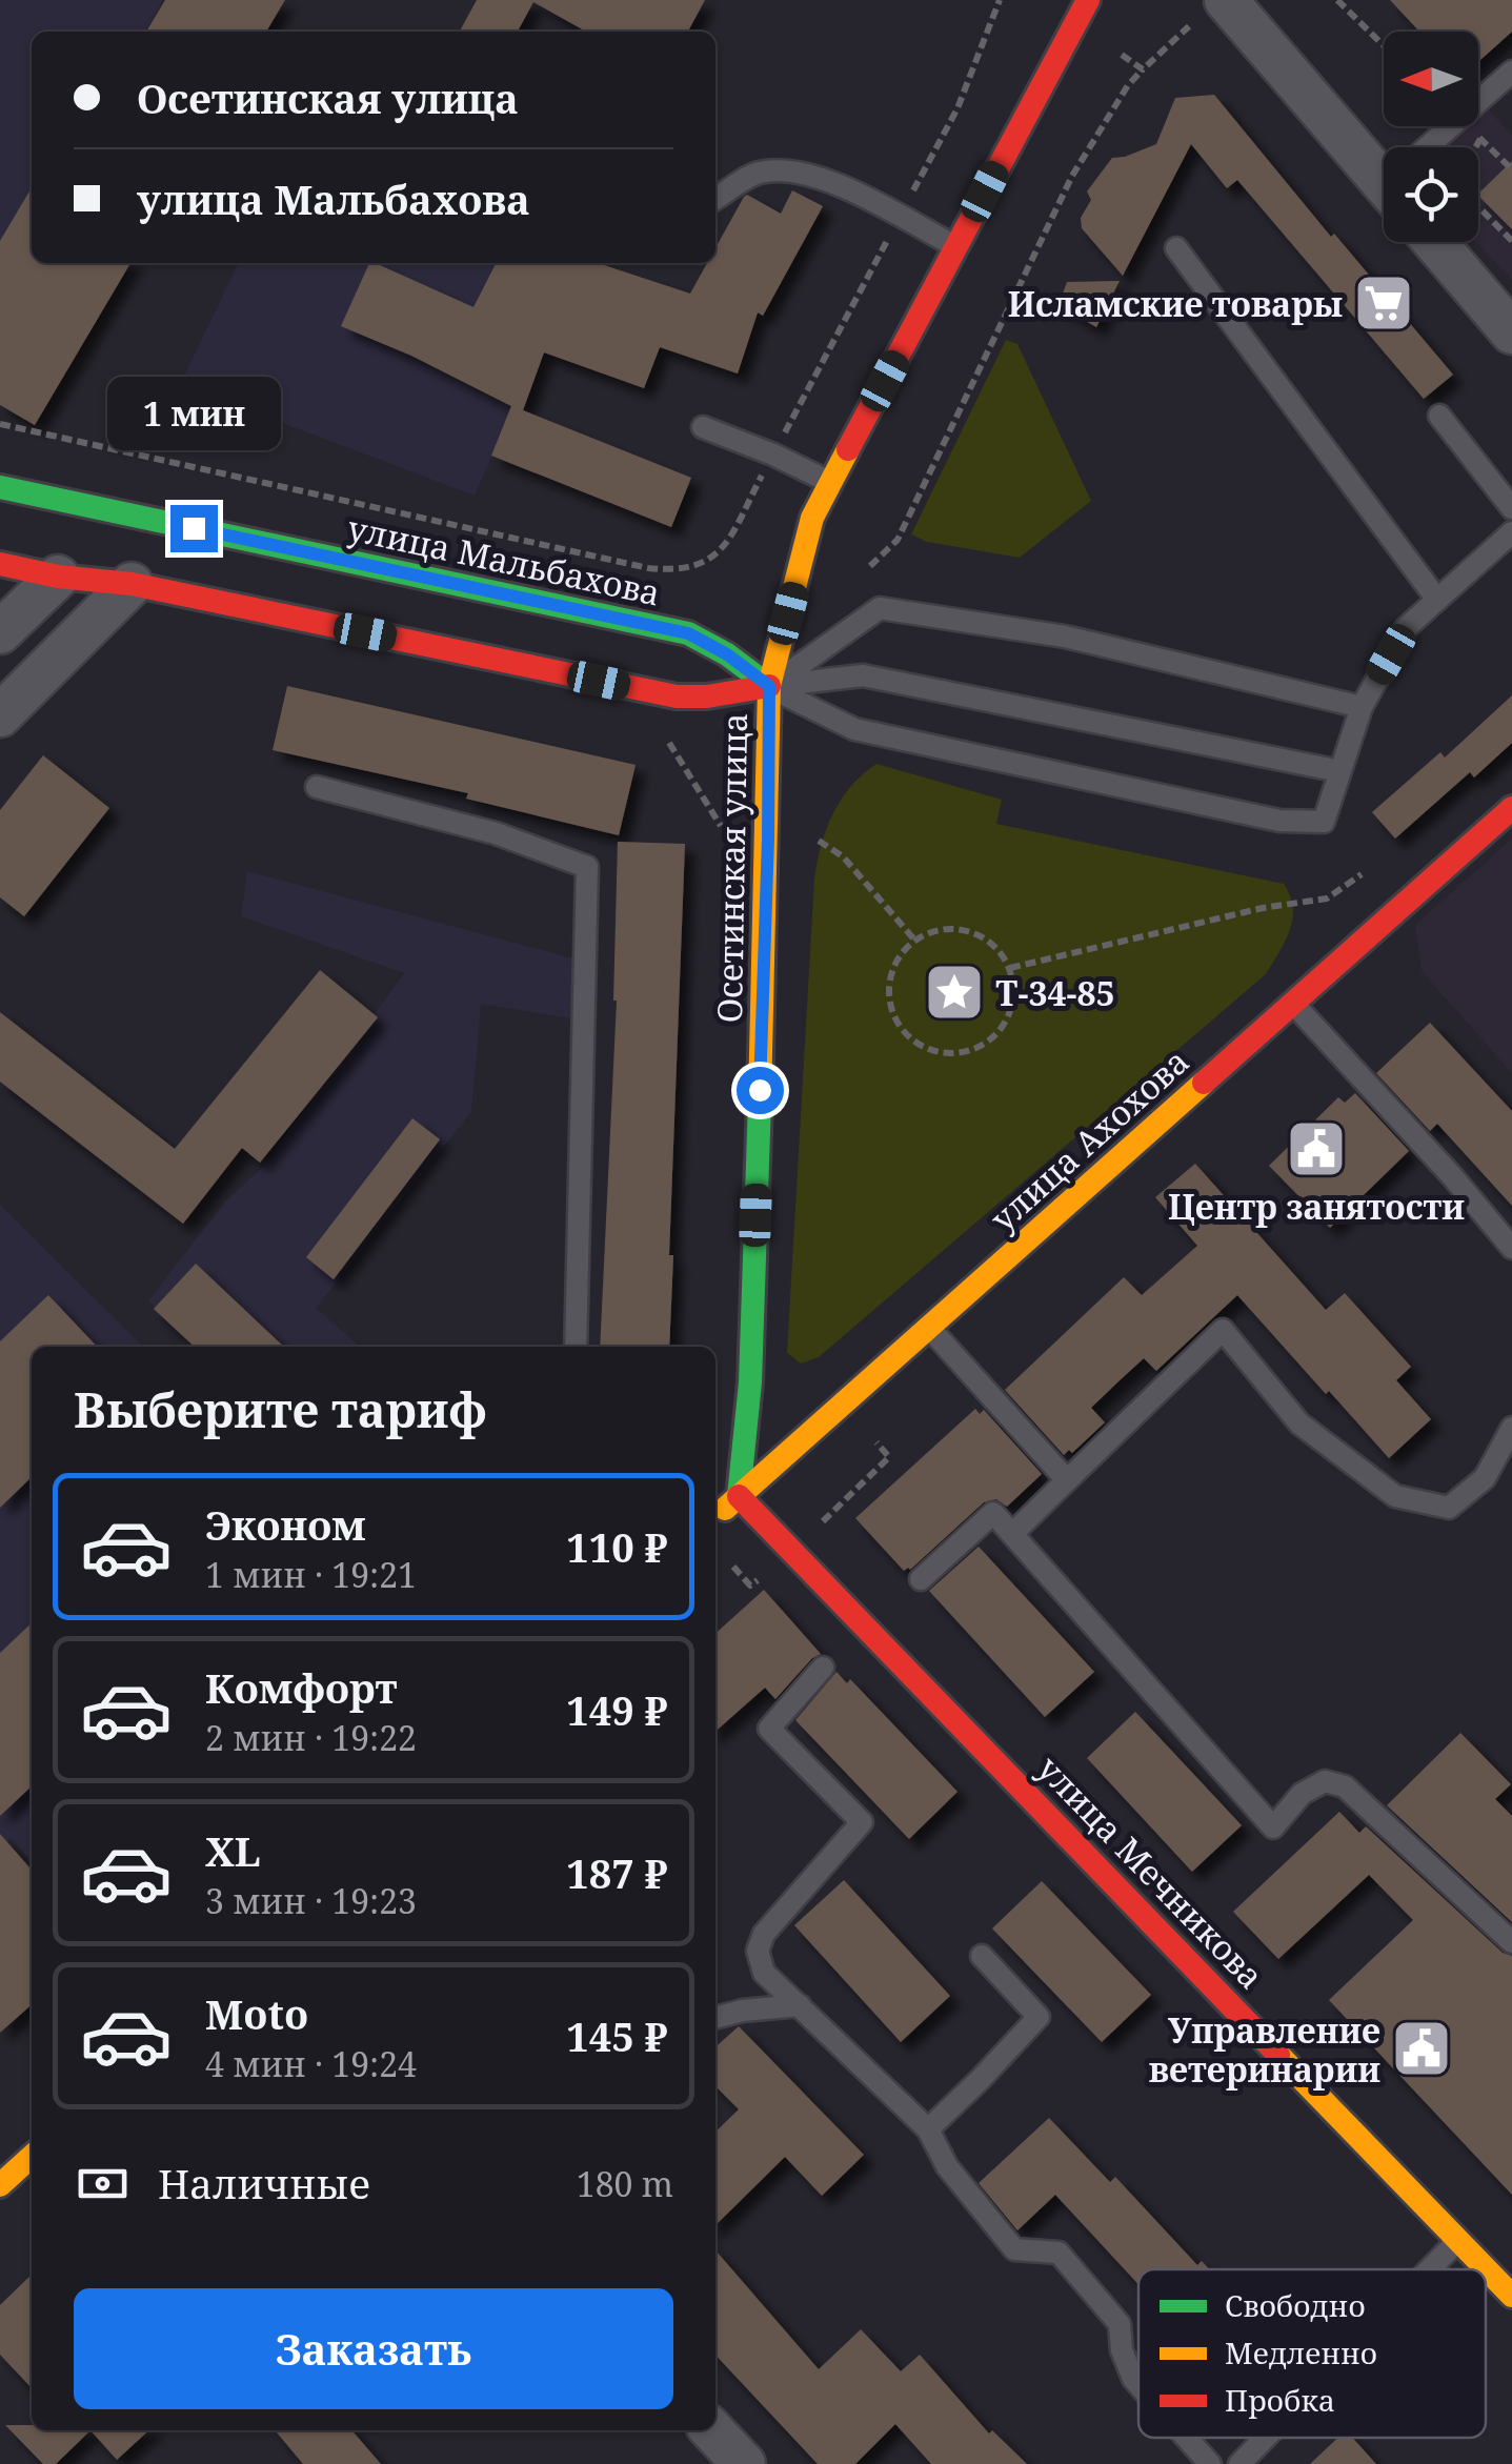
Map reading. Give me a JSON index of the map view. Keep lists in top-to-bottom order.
{
  "streets": {
    "main road": [
      "улица Мальбахова",
      "Осетинская улица",
      "улица Ахохова",
      "улица Мечникова"
    ]
  },
  "crossings": [
    ["улица Мальбахова", "Осетинская улица"],
    ["Осетинская улица", "улица Ахохова"],
    ["Осетинская улица", "улица Мечникова"],
    ["улица Ахохова", "улица Мечникова"]
  ],
  "places": {
    "supermarket": ["Исламские товары"],
    "place": ["Т-34-85"],
    "public building": ["Центр занятости", "Управление ветеринарии"]
  },
  "legend": ["Свободно", "Медленно", "Пробка"],
  "north": "left",
  "page": {
    "banner": ["Осетинская улица", "улица Мальбахова"],
    "bubble": "1 мин",
    "heading": "Выберите тариф",
    "list": [
      {
        "name": "Эконом",
        "note": "1 мин · 19:21",
        "value": "110 ₽"
      },
      {
        "name": "Комфорт",
        "note": "2 мин · 19:22",
        "value": "149 ₽"
      },
      {
        "name": "XL",
        "note": "3 мин · 19:23",
        "value": "187 ₽"
      },
      {
        "name": "Moto",
        "note": "4 мин · 19:24",
        "value": "145 ₽"
      }
    ],
    "pay": ["Наличные", "180 m"],
    "buttons": "Заказать"
  }
}
